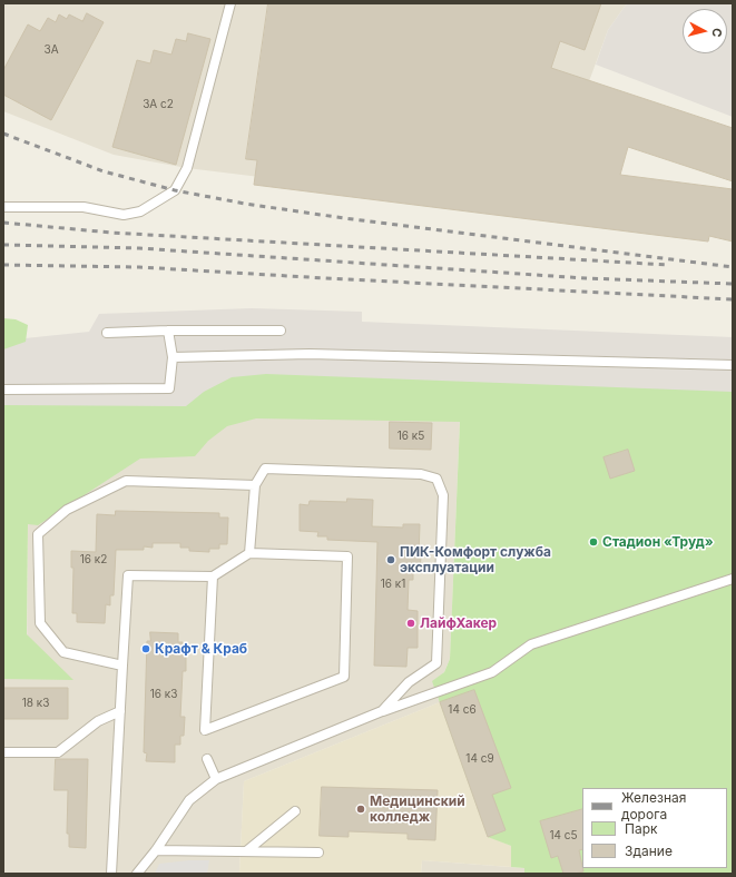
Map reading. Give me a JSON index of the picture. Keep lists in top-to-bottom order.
{
  "places": [
    "Стадион «Труд»",
    "ПИК-Комфорт служба эксплуатации",
    "ЛайфХакер",
    "Крафт & Краб",
    "Медицинский колледж"
  ],
  "house_numbers": [
    "3А",
    "3А с2",
    "16 к5",
    "16 к2",
    "16 к1",
    "16 к3",
    "18 к3",
    "14 с6",
    "14 с9",
    "14 с5"
  ],
  "legend": ["Железная дорога", "Парк", "Здание"],
  "north": "right"
}
